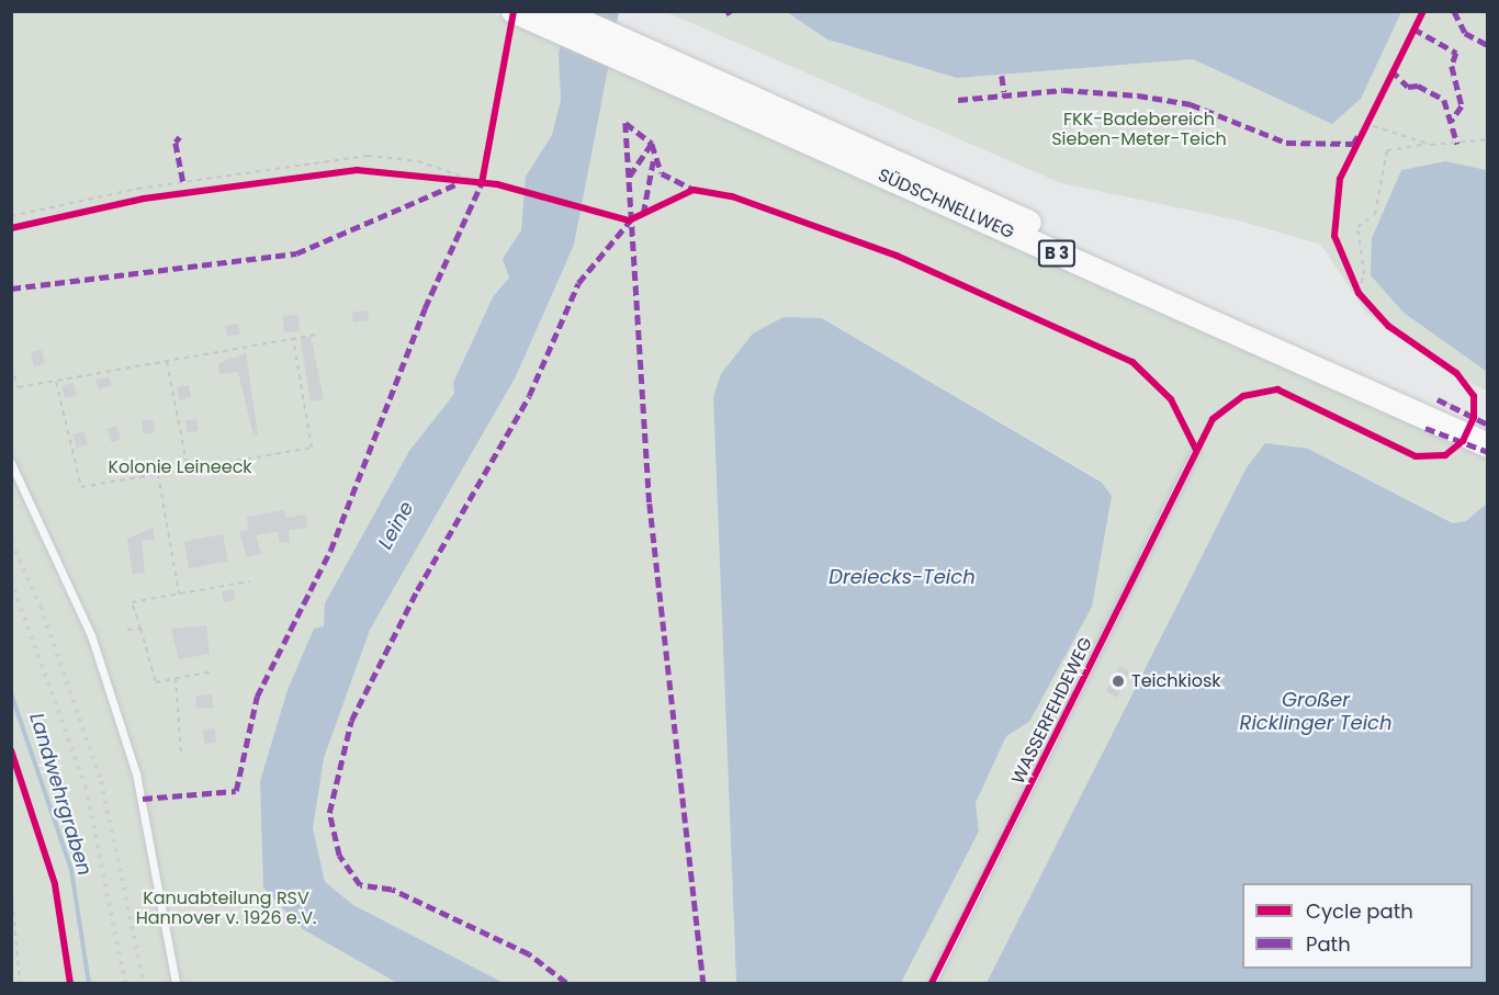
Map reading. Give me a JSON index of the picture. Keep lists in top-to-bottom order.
{
  "streets": {
    "highway": ["SÜDSCHNELLWEG", "B 3"],
    "lane": ["WASSERFEHDEWEG"]
  },
  "water": [
    "Leine",
    "Dreiecks-Teich",
    "Großer Ricklinger Teich",
    "Landwehrgraben"
  ],
  "parks": ["FKK-Badebereich Sieben-Meter-Teich", "Kolonie Leineeck", "Kanuabteilung RSV Hannover v. 1926 e.V."],
  "places": ["Teichkiosk"],
  "legend": ["Cycle path", "Path"]
}
